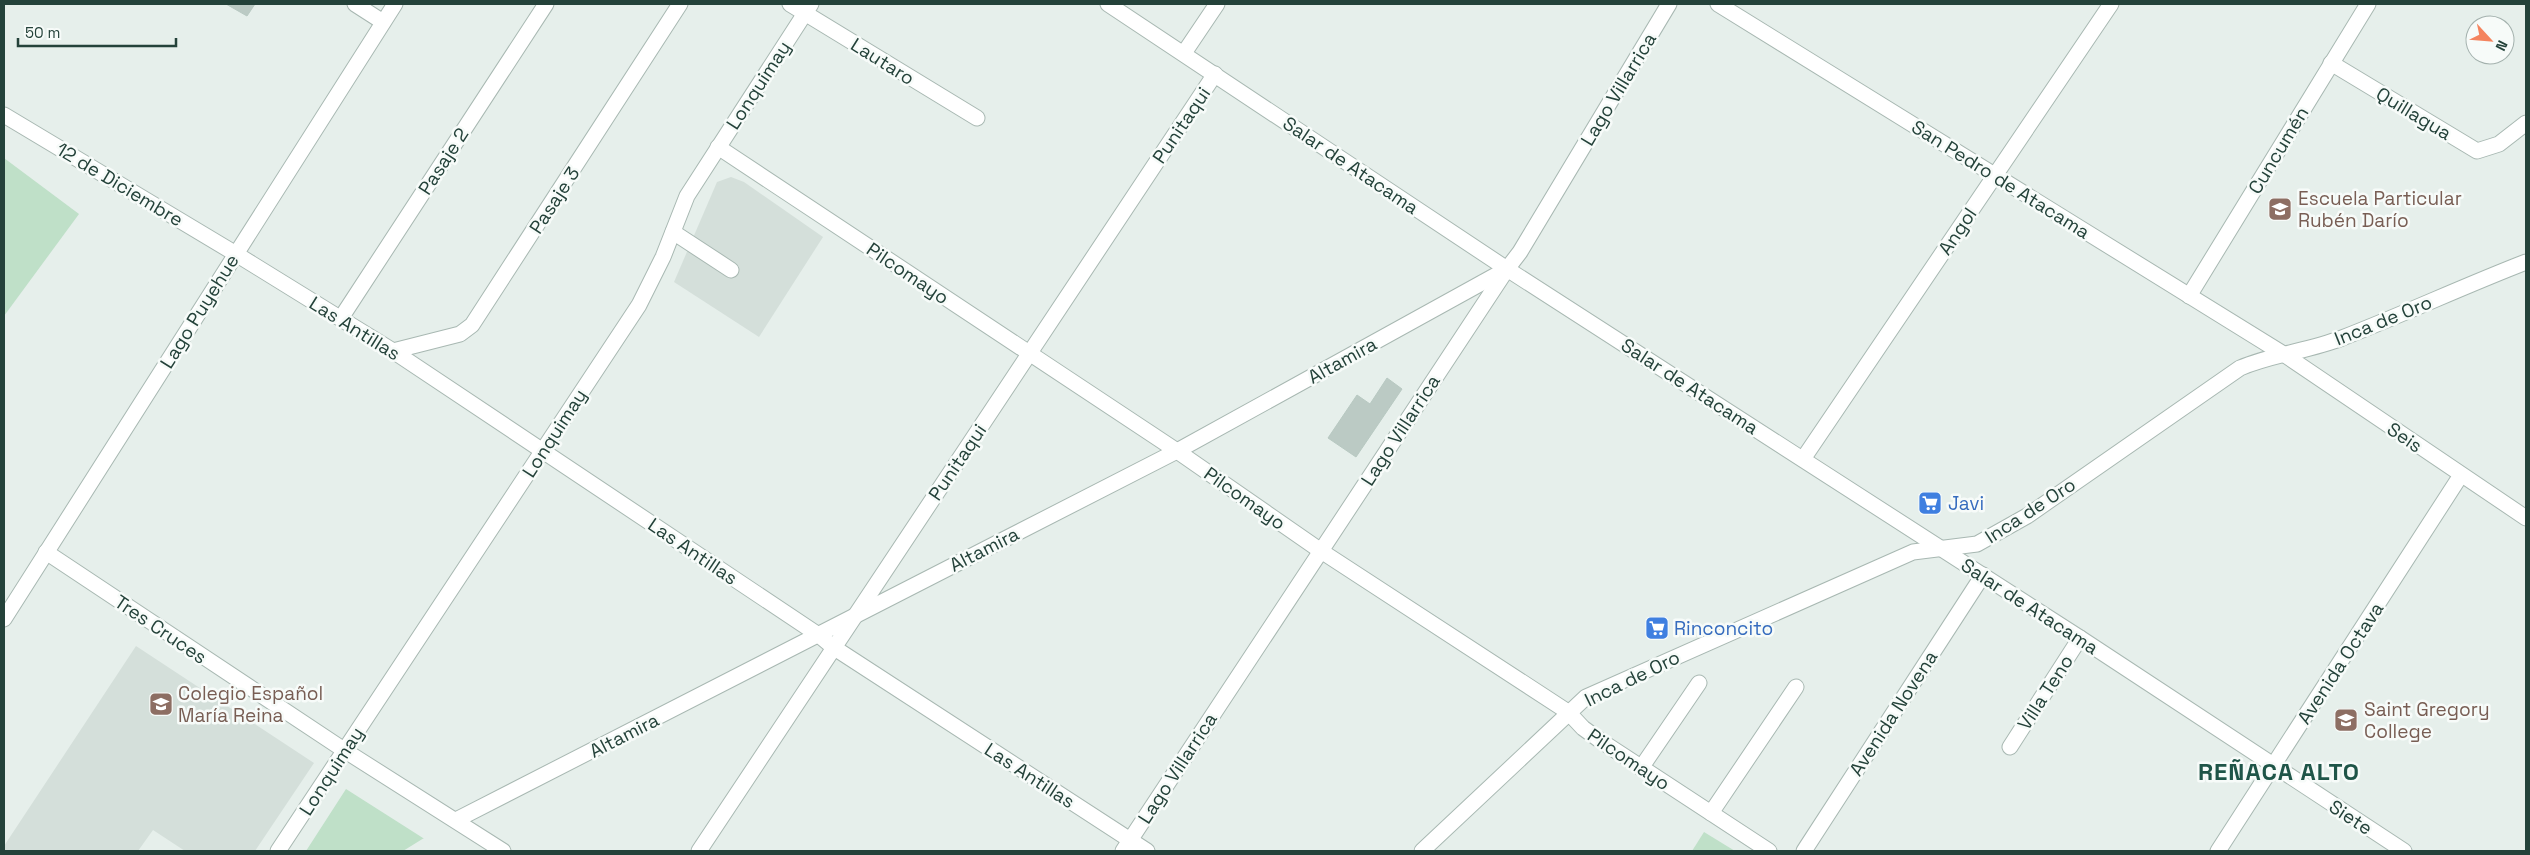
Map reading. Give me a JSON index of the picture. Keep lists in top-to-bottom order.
{
  "streets": {
    "street": [
      "Lautaro",
      "Lonquimay",
      "Lago Villarrica",
      "Quillagua",
      "Punitaqui",
      "Cuncumén",
      "Pasaje 2",
      "Salar de Atacama",
      "San Pedro de Atacama",
      "12 de Diciembre",
      "Pasaje 3",
      "Angol",
      "Pilcomayo",
      "Lago Puyehue",
      "Inca de Oro",
      "Las Antillas",
      "Altamira",
      "Seis",
      "Tres Cruces",
      "Avenida Octava",
      "Villa Teno",
      "Avenida Novena",
      "Siete"
    ]
  },
  "crossings": [
    ["Lautaro", "Lonquimay"],
    ["Lonquimay", "Pilcomayo"],
    ["Lonquimay", "Las Antillas"],
    ["Lonquimay", "Tres Cruces"],
    ["Lago Villarrica", "Salar de Atacama"],
    ["Lago Villarrica", "Pilcomayo"],
    ["Lago Villarrica", "Las Antillas"],
    ["Lago Villarrica", "Altamira"],
    ["Quillagua", "Cuncumén"],
    ["Punitaqui", "Salar de Atacama"],
    ["Punitaqui", "Pilcomayo"],
    ["Punitaqui", "Las Antillas"],
    ["Punitaqui", "Altamira"],
    ["Cuncumén", "San Pedro de Atacama"],
    ["Pasaje 2", "Las Antillas"],
    ["Salar de Atacama", "Angol"],
    ["Salar de Atacama", "Inca de Oro"],
    ["Salar de Atacama", "Altamira"],
    ["Salar de Atacama", "Avenida Octava"],
    ["Salar de Atacama", "Villa Teno"],
    ["Salar de Atacama", "Avenida Novena"],
    ["Salar de Atacama", "Siete"],
    ["San Pedro de Atacama", "Angol"],
    ["San Pedro de Atacama", "Inca de Oro"],
    ["San Pedro de Atacama", "Seis"],
    ["12 de Diciembre", "Lago Puyehue"],
    ["12 de Diciembre", "Las Antillas"],
    ["Pasaje 3", "Las Antillas"],
    ["Pilcomayo", "Inca de Oro"],
    ["Pilcomayo", "Altamira"],
    ["Lago Puyehue", "Las Antillas"],
    ["Lago Puyehue", "Tres Cruces"],
    ["Inca de Oro", "Seis"],
    ["Las Antillas", "Altamira"],
    ["Altamira", "Tres Cruces"],
    ["Seis", "Avenida Octava"],
    ["Avenida Octava", "Siete"]
  ],
  "districts": ["REÑACA ALTO"],
  "places": {
    "school or university": ["Escuela Particular Rubén Darío", "Colegio Español María Reina", "Saint Gregory College"],
    "supermarket": ["Javi", "Rinconcito"]
  },
  "scale_bar": "50 m",
  "north": "bottom right"
}
